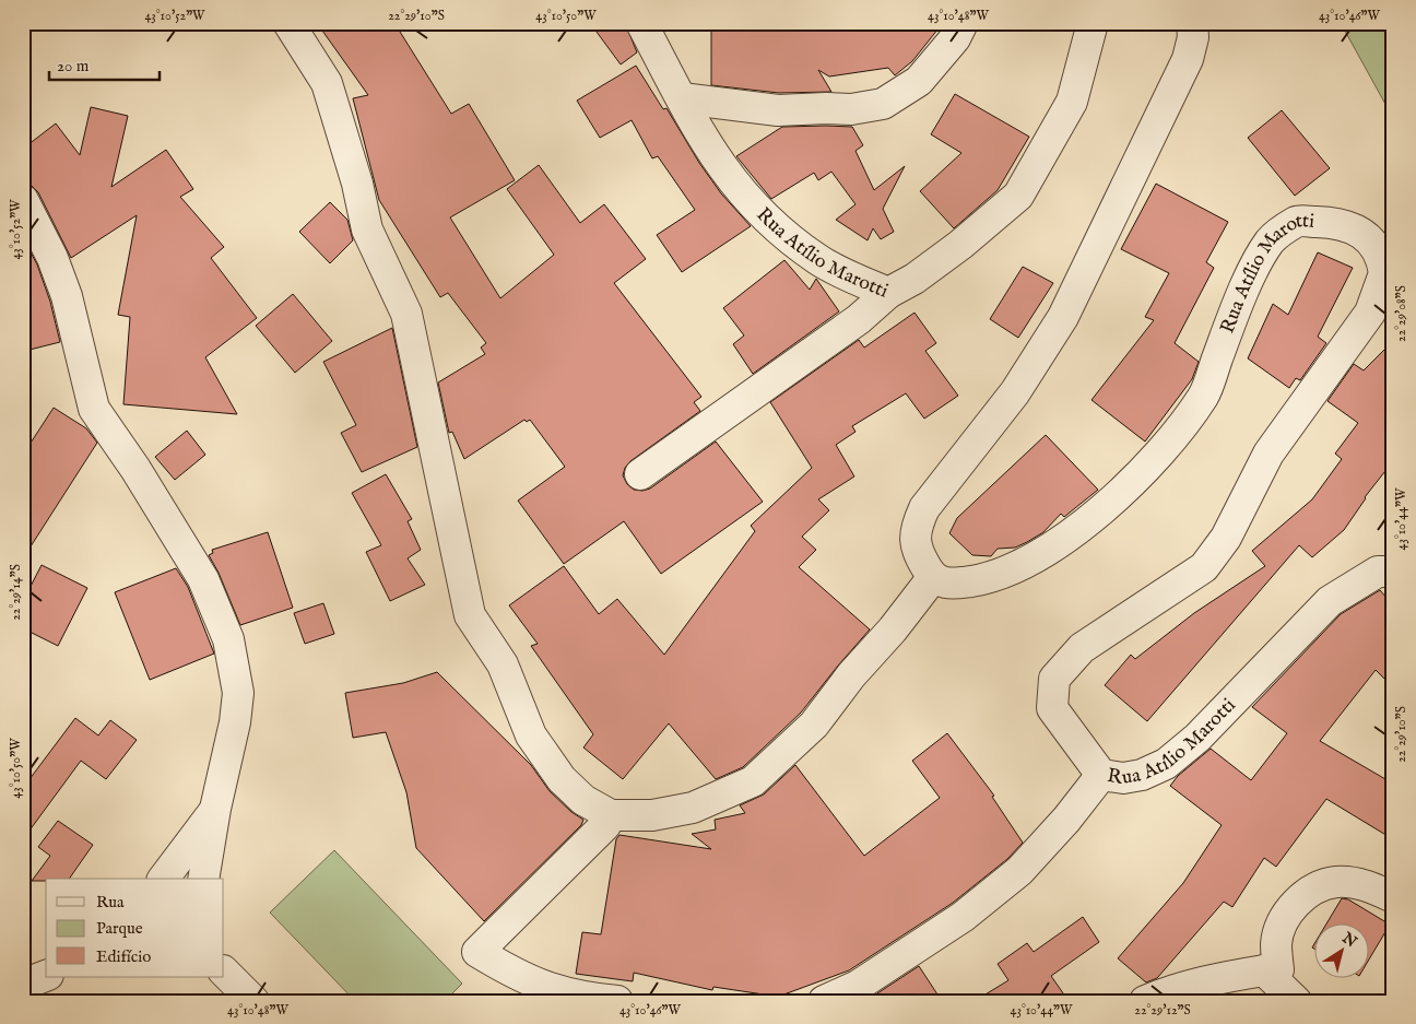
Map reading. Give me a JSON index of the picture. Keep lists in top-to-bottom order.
{
  "streets": {
    "street": ["Rua Atílio Marotti"]
  },
  "legend": ["Rua", "Parque", "Edifício"],
  "scale_bar": "20 m",
  "north": "top right",
  "coordinates": [
    "43°10'52\"W",
    "22°29'10\"S",
    "43°10'50\"W",
    "43°10'48\"W",
    "43°10'46\"W",
    "22°29'08\"S",
    "43°10'44\"W",
    "22°29'14\"S",
    "22°29'12\"S"
  ]
}
